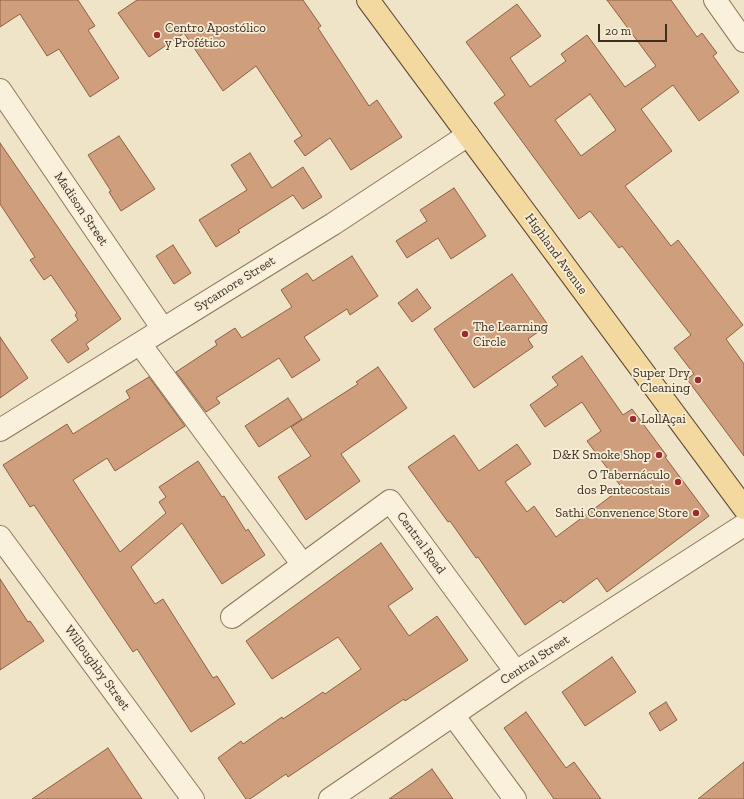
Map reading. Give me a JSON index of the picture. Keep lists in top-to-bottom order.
{
  "streets": {
    "main road": ["Highland Avenue"],
    "street": [
      "Madison Street",
      "Sycamore Street",
      "Central Road",
      "Central Street",
      "Willoughby Street"
    ]
  },
  "crossings": [
    ["Madison Street", "Sycamore Street"],
    ["Highland Avenue", "Sycamore Street"],
    ["Central Road", "Central Street"]
  ],
  "places": [
    "Centro Apostólico y Profético",
    "The Learning Circle",
    "Super Dry Cleaning",
    "LollAçai",
    "D&K Smoke Shop",
    "O Tabernáculo dos Pentecostais",
    "Sathi Convenence Store"
  ],
  "scale_bar": "20 m"
}
